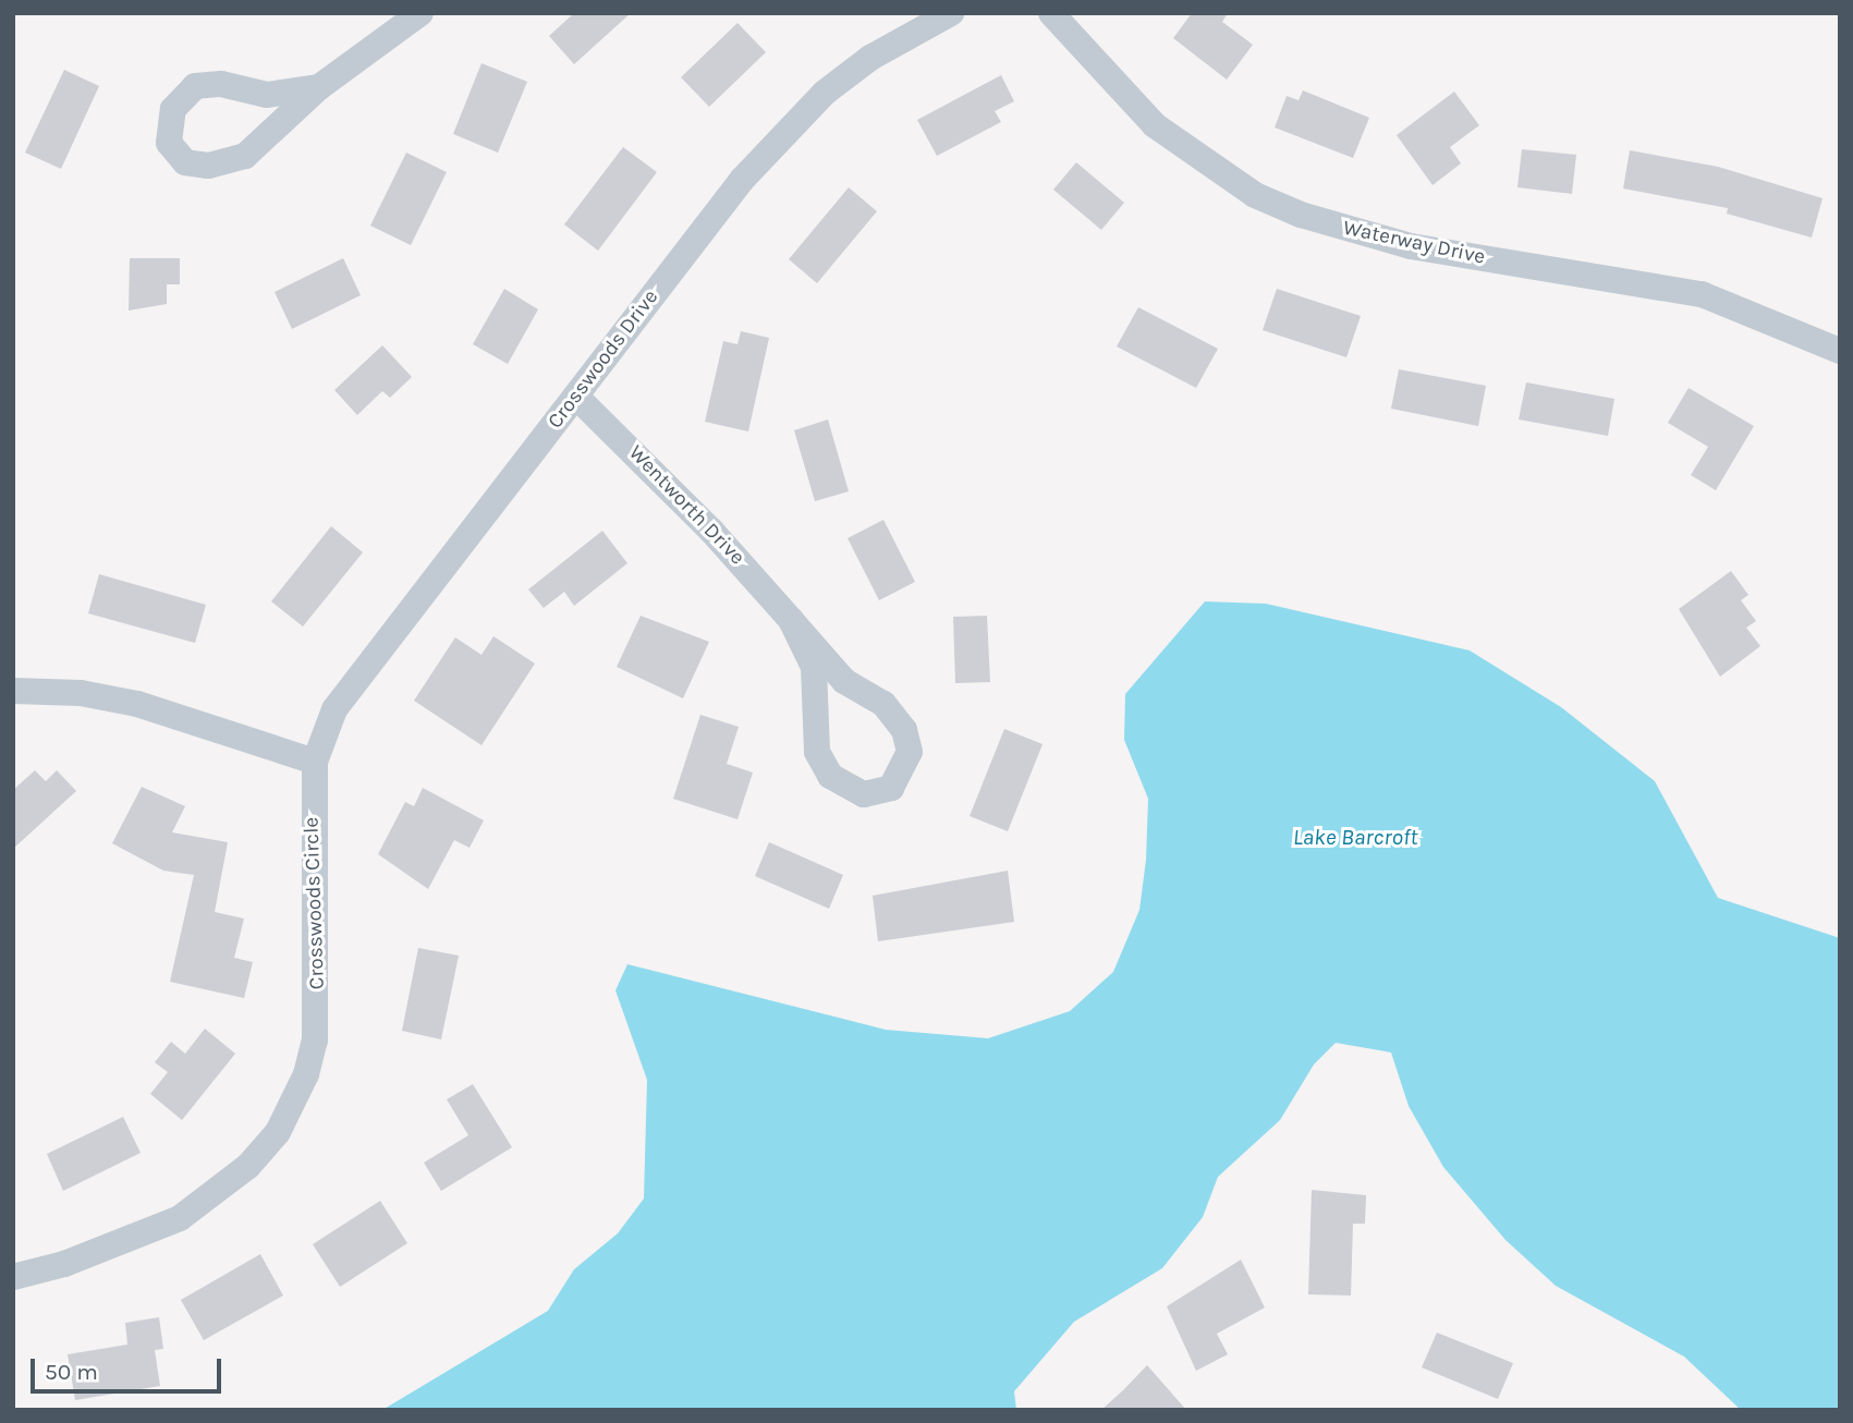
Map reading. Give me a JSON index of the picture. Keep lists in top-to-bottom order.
{
  "streets": {
    "street": [
      "Waterway Drive",
      "Crosswoods Drive",
      "Wentworth Drive",
      "Crosswoods Circle"
    ]
  },
  "crossings": [
    ["Crosswoods Drive", "Wentworth Drive"],
    ["Crosswoods Drive", "Crosswoods Circle"]
  ],
  "water": ["Lake Barcroft"],
  "scale_bar": "50 m"
}
